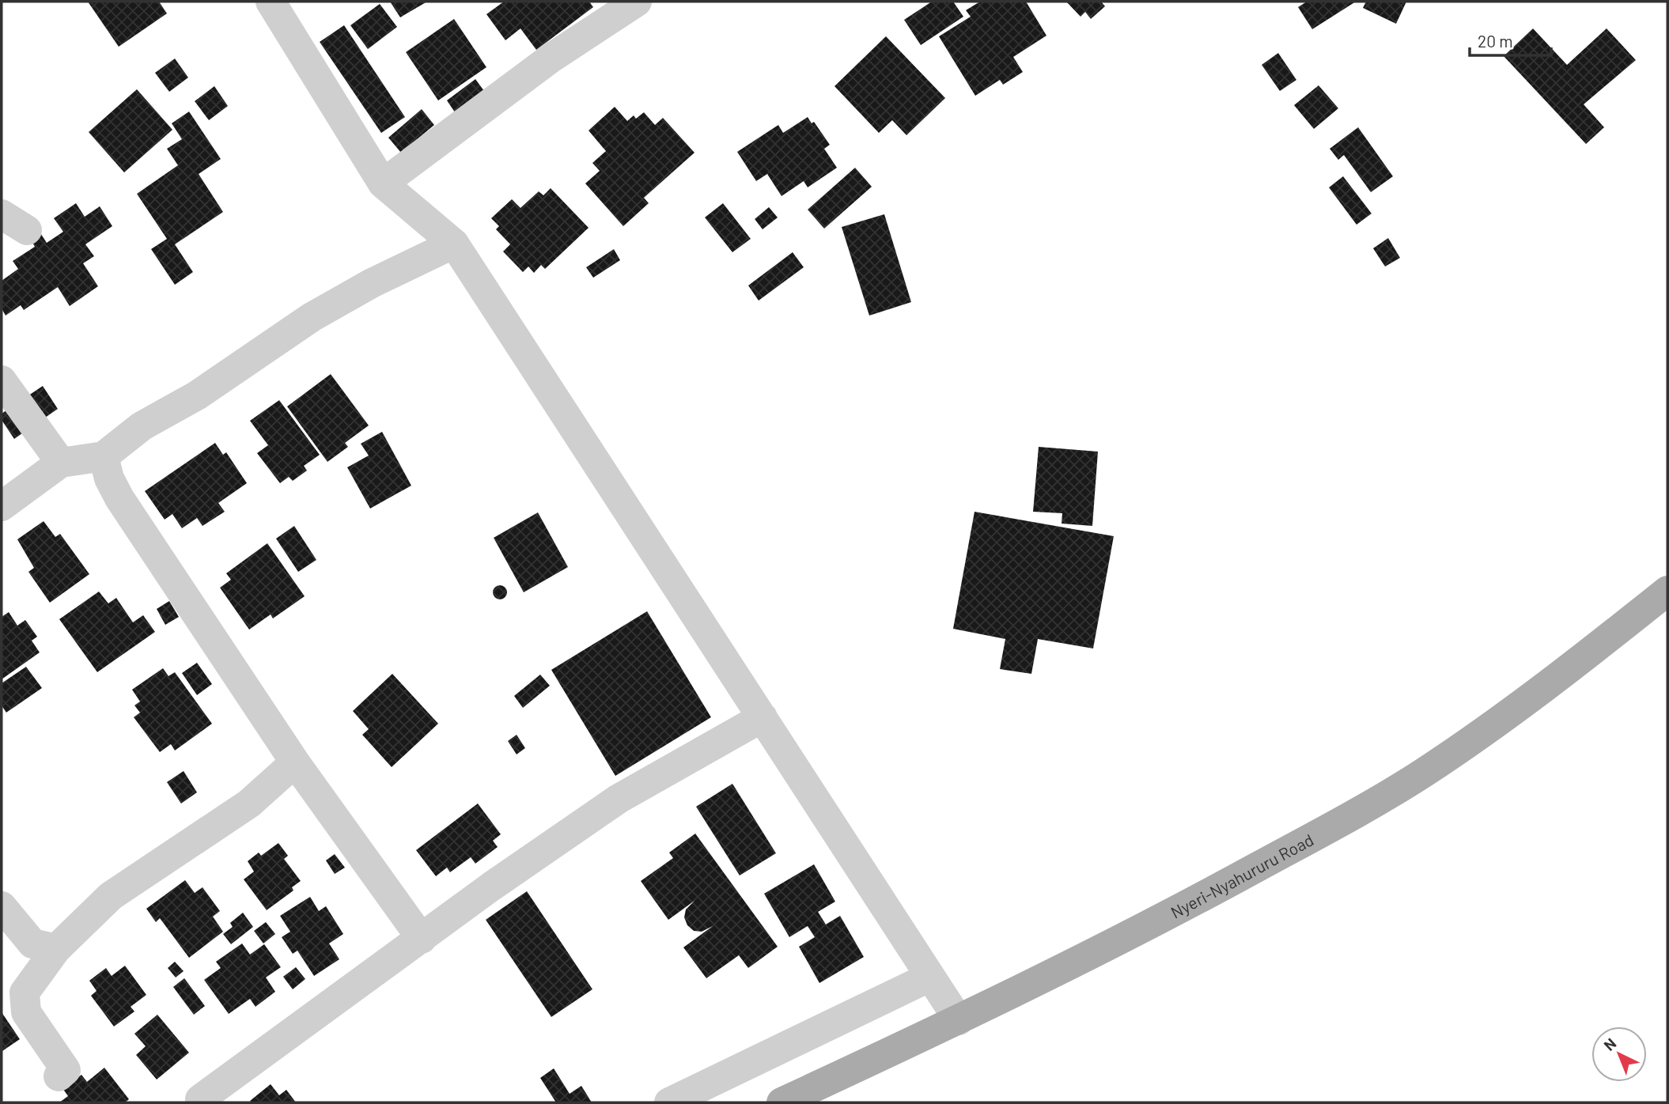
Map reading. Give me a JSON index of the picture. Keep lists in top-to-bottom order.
{
  "streets": {
    "main road": ["Nyeri-Nyahururu Road"]
  },
  "scale_bar": "20 m",
  "north": "top left"
}
